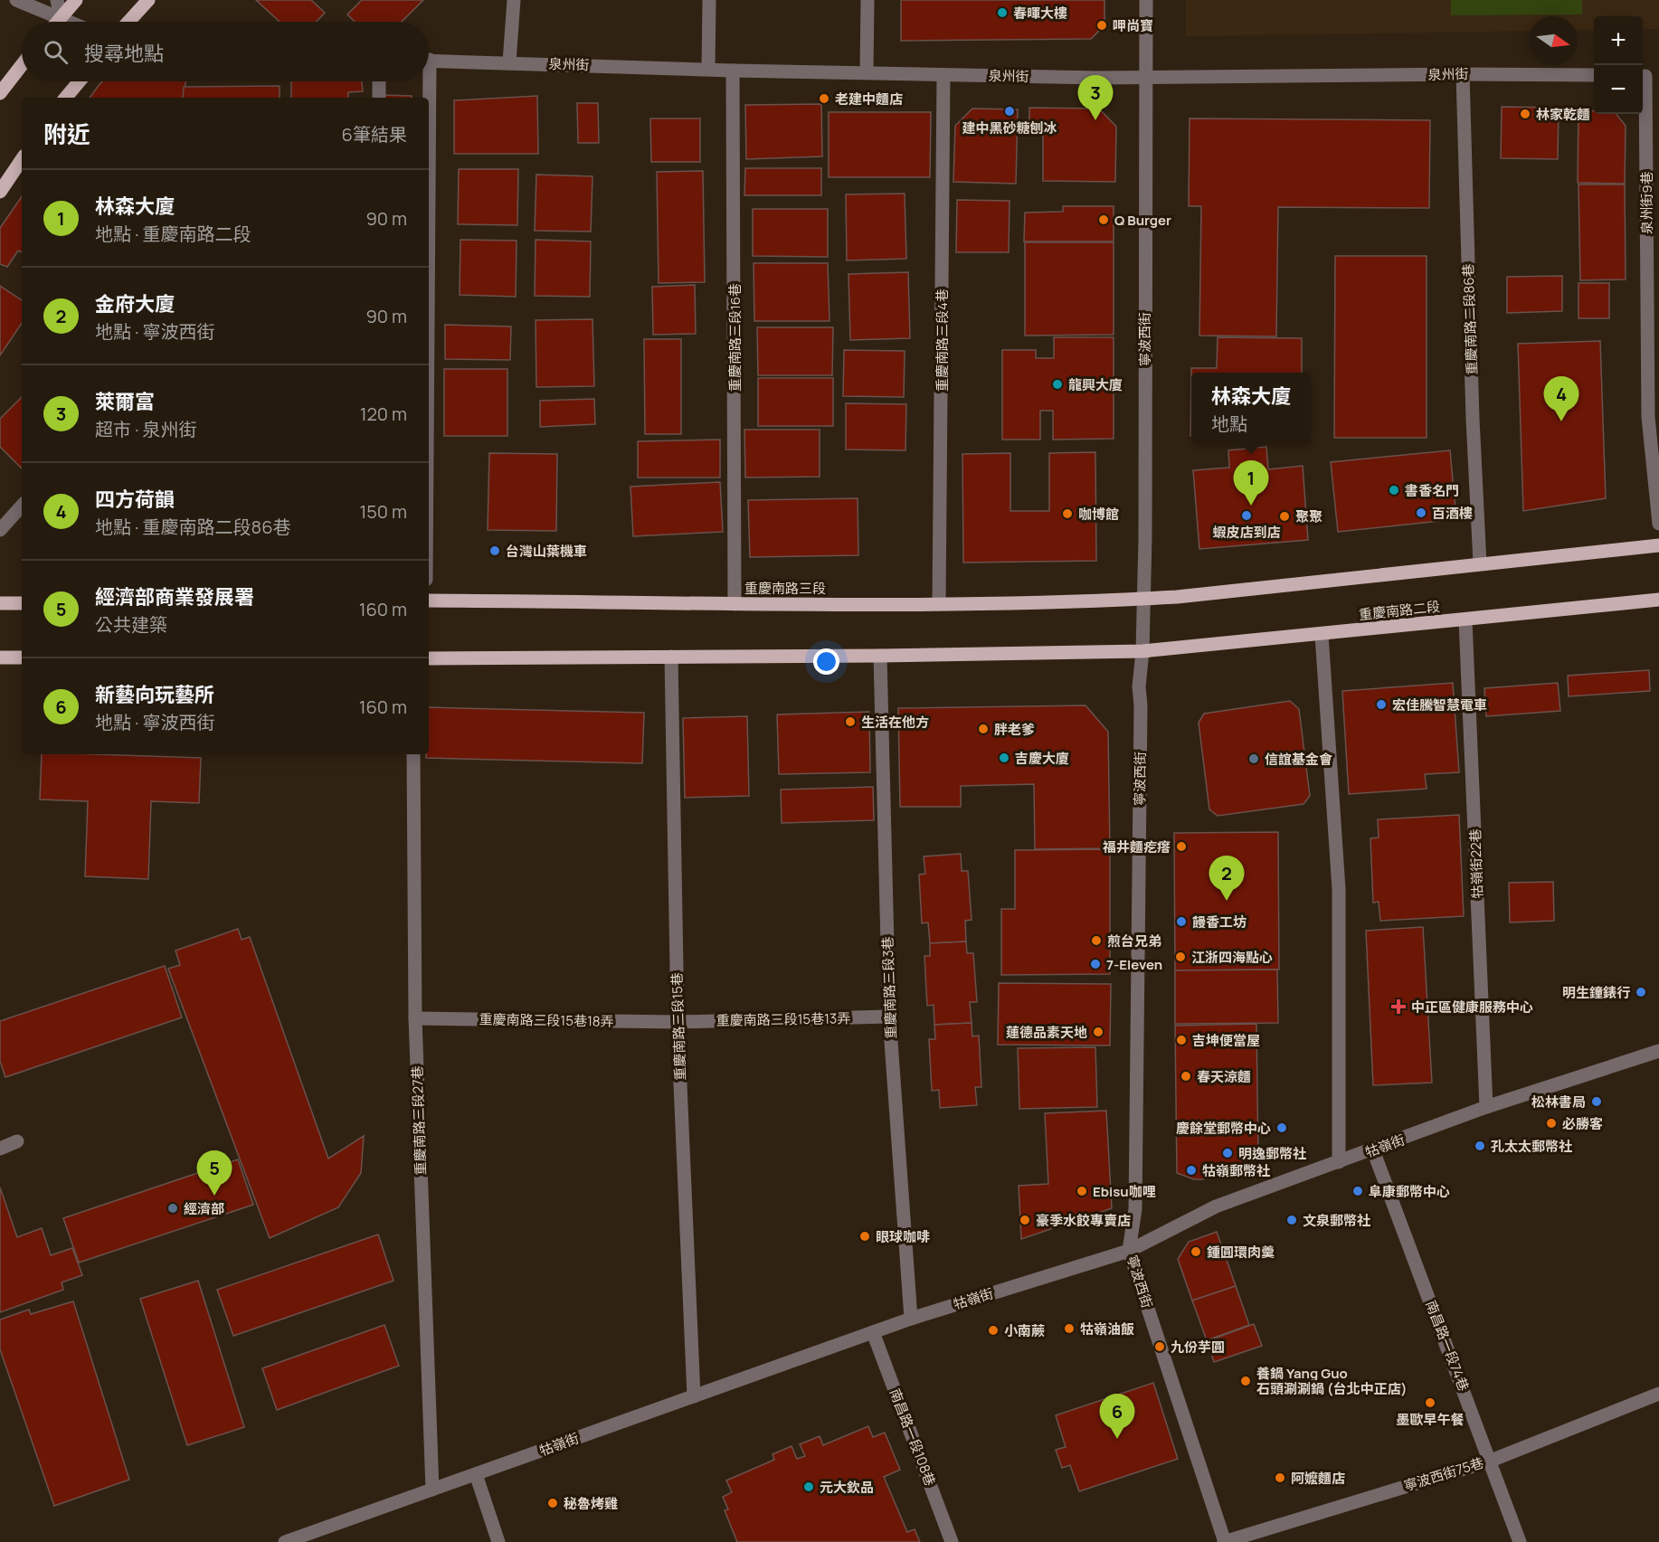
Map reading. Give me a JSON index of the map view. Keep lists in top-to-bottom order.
{
  "streets": {
    "main road": ["重慶南路三段", "重慶南路二段"],
    "street": [
      "泉州街",
      "泉州街9巷",
      "重慶南路二段86巷",
      "重慶南路三段16巷",
      "寧波西街",
      "重慶南路三段4巷",
      "牯嶺街22巷",
      "重慶南路三段3巷",
      "重慶南路三段15巷13弄",
      "重慶南路三段15巷18弄",
      "重慶南路三段15巷",
      "重慶南路三段27巷",
      "牯嶺街",
      "南昌路一段74巷",
      "南昌路一段108巷",
      "寧波西街75巷"
    ]
  },
  "crossings": [
    ["泉州街", "重慶南路二段86巷"],
    ["泉州街", "重慶南路三段16巷"],
    ["泉州街", "寧波西街"],
    ["泉州街", "重慶南路三段4巷"],
    ["重慶南路三段16巷", "重慶南路三段"],
    ["寧波西街", "重慶南路三段"],
    ["寧波西街", "重慶南路二段"],
    ["寧波西街", "牯嶺街"],
    ["寧波西街", "寧波西街75巷"],
    ["重慶南路三段4巷", "重慶南路三段"],
    ["重慶南路二段", "牯嶺街22巷"],
    ["牯嶺街22巷", "牯嶺街"],
    ["重慶南路三段3巷", "重慶南路三段15巷13弄"],
    ["重慶南路三段3巷", "牯嶺街"],
    ["重慶南路三段15巷13弄", "重慶南路三段15巷18弄"],
    ["重慶南路三段15巷13弄", "重慶南路三段15巷"],
    ["重慶南路三段15巷18弄", "重慶南路三段15巷"],
    ["重慶南路三段15巷18弄", "重慶南路三段27巷"],
    ["重慶南路三段15巷", "牯嶺街"],
    ["重慶南路三段27巷", "牯嶺街"],
    ["牯嶺街", "南昌路一段74巷"],
    ["牯嶺街", "南昌路一段108巷"],
    ["南昌路一段74巷", "寧波西街75巷"]
  ],
  "places": {
    "other": [
      "春暉大樓",
      "呷尚寶",
      "老建中麵店",
      "建中黑砂糖刨冰",
      "林家乾麵",
      "Q Burger",
      "龍興大廈",
      "書香名門",
      "百酒樓",
      "咖博館",
      "蝦皮店到店",
      "聚聚",
      "台灣山葉機車",
      "宏佳騰智慧電車",
      "生活在他方",
      "胖老爹",
      "吉慶大廈",
      "信誼基金會",
      "福井麵疙瘩",
      "饅香工坊",
      "煎台兄弟",
      "江浙四海點心",
      "7-Eleven",
      "明生鐘錶行",
      "蓮德品素天地",
      "吉坤便當屋",
      "春天涼麵",
      "松林書局",
      "必勝客",
      "慶餘堂郵幣中心",
      "孔太太郵幣社",
      "明逸郵幣社",
      "牯嶺郵幣社",
      "Ebisu咖哩",
      "阜康郵幣中心",
      "經濟部",
      "豪季水餃專賣店",
      "文泉郵幣社",
      "眼球咖啡",
      "鍾圓環肉羹",
      "牯嶺油飯",
      "小南蕨",
      "九份芋圓",
      "養鍋 Yang Guo 石頭涮涮鍋 (台北中正店)",
      "墨歐早午餐",
      "阿嬤麵店",
      "元大欽品",
      "秘魯烤雞"
    ],
    "health": ["中正區健康服務中心"]
  },
  "north": "right",
  "page": {
    "map_buttons": ["+", "−"],
    "search": "搜尋地點",
    "pins": [
      "3",
      "4",
      "1",
      "2",
      "5",
      "6"
    ],
    "heading": ["附近", "6筆結果"],
    "list": [
      {
        "mark": "1",
        "name": "林森大廈",
        "note": "地點 · 重慶南路二段",
        "value": "90 m"
      },
      {
        "mark": "2",
        "name": "金府大廈",
        "note": "地點 · 寧波西街",
        "value": "90 m"
      },
      {
        "mark": "3",
        "name": "萊爾富",
        "note": "超市 · 泉州街",
        "value": "120 m"
      },
      {
        "mark": "4",
        "name": "四方荷韻",
        "note": "地點 · 重慶南路二段86巷",
        "value": "150 m"
      },
      {
        "mark": "5",
        "name": "經濟部商業發展署",
        "note": "公共建築",
        "value": "160 m"
      },
      {
        "mark": "6",
        "name": "新藝向玩藝所",
        "note": "地點 · 寧波西街",
        "value": "160 m"
      }
    ],
    "popup": ["林森大廈", "地點"]
  }
}
